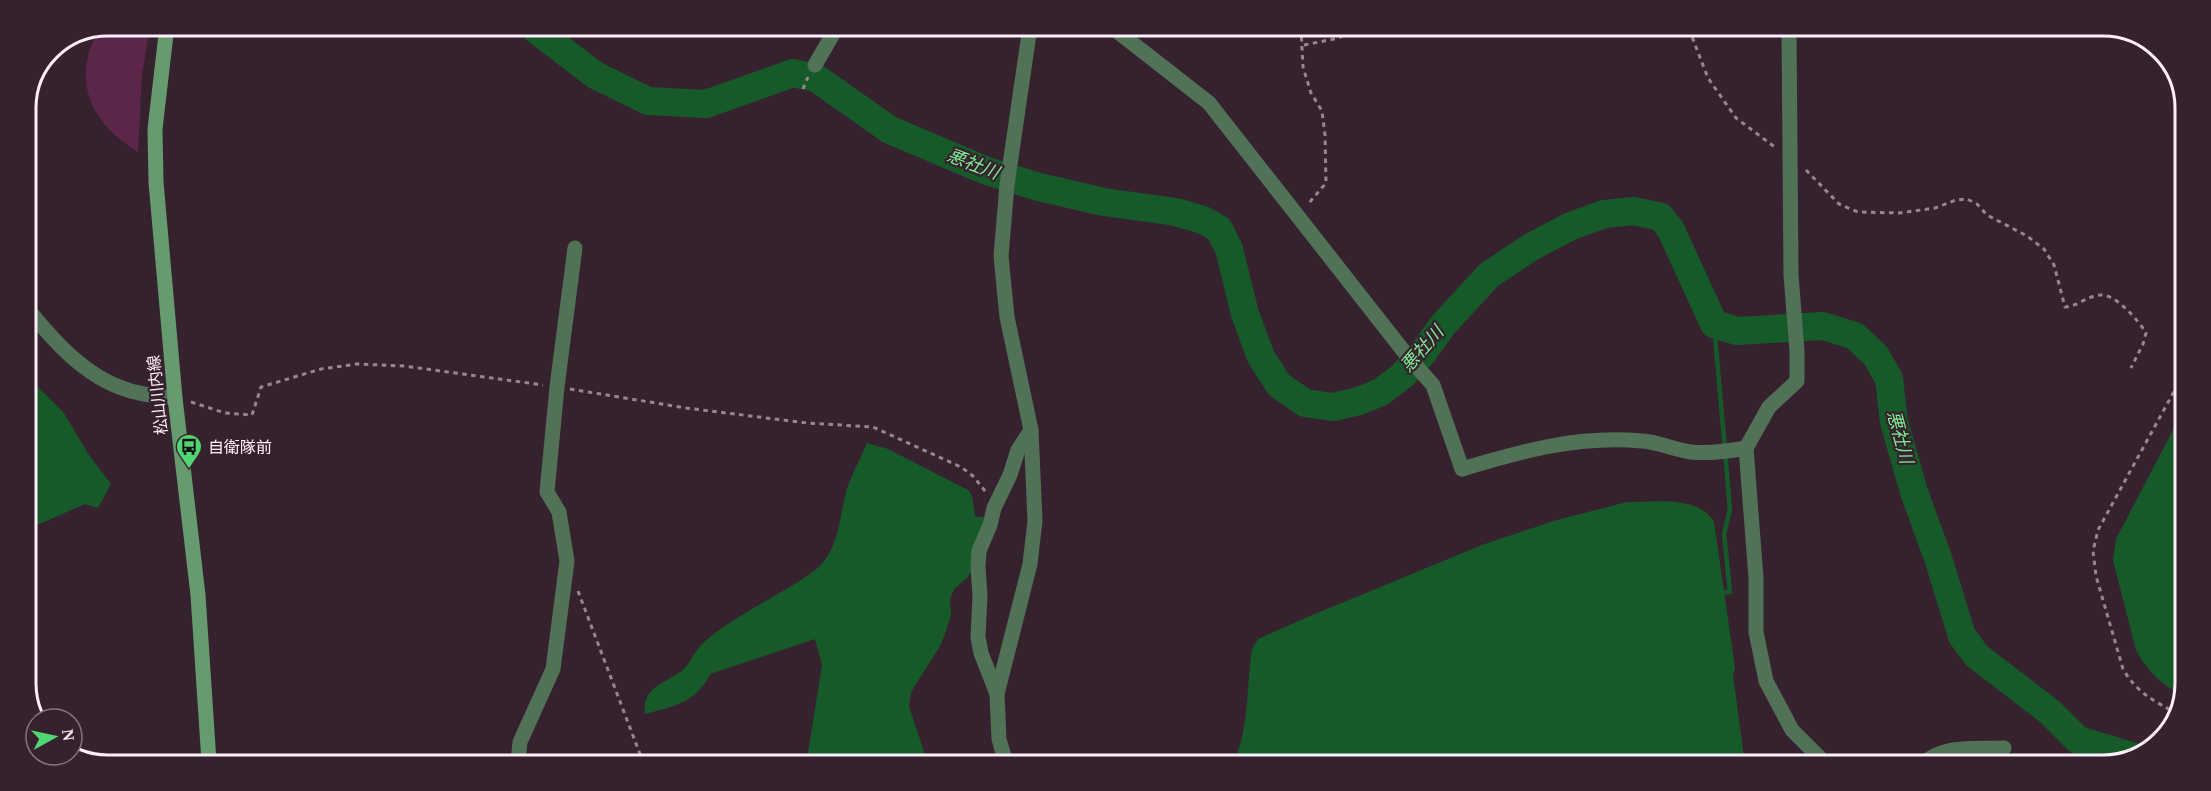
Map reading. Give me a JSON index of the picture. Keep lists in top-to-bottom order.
{
  "streets": {
    "main road": ["松山川内線"]
  },
  "water": ["悪社川"],
  "places": {
    "bus stop": ["自衛隊前"]
  },
  "north": "right"
}
